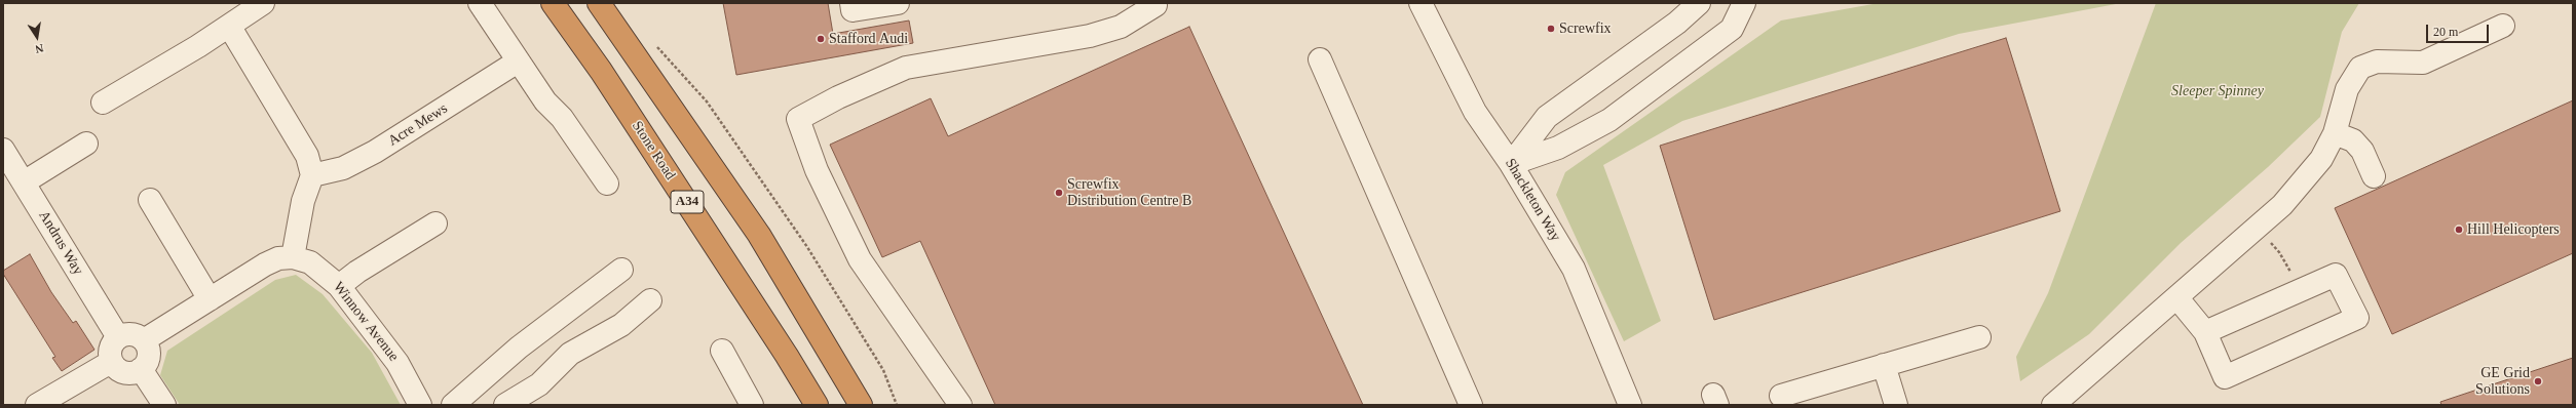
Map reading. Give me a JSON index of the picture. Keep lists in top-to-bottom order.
{
  "streets": {
    "highway": ["Stone Road", "A34"],
    "street": [
      "Acre Mews",
      "Shackleton Way",
      "Andrus Way",
      "Winnow Avenue"
    ]
  },
  "crossings": [
    ["Andrus Way", "Winnow Avenue"]
  ],
  "parks": ["Sleeper Spinney"],
  "places": [
    "Screwfix",
    "Stafford Audi",
    "Screwfix Distribution Centre B",
    "Hill Helicopters",
    "GE Grid Solutions"
  ],
  "scale_bar": "20 m",
  "north": "bottom"
}
